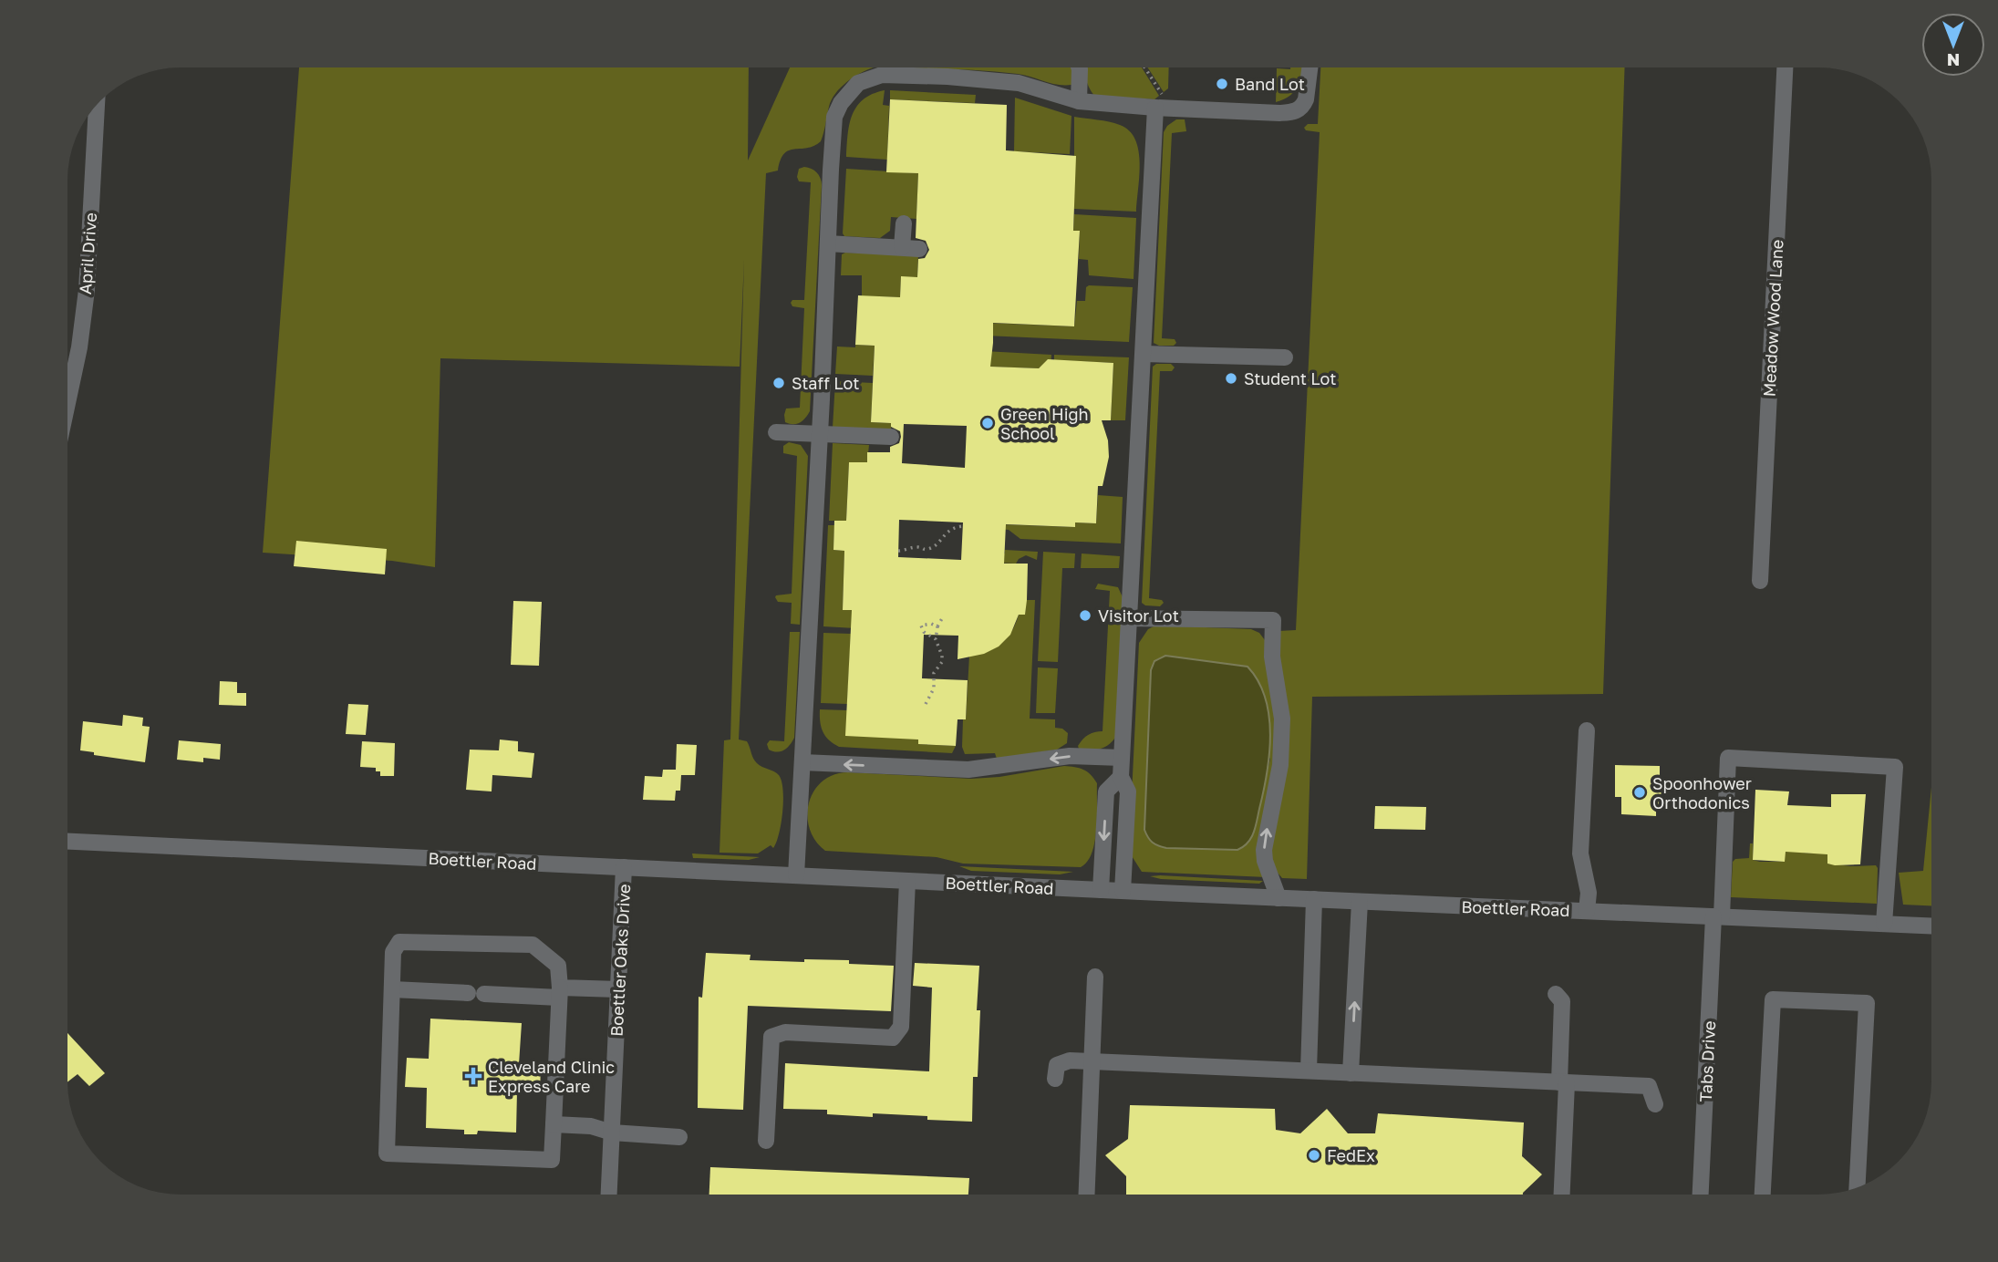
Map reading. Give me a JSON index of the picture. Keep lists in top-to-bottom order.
{
  "streets": {
    "street": [
      "April Drive",
      "Meadow Wood Lane",
      "Boettler Road",
      "Boettler Oaks Drive",
      "Tabs Drive"
    ]
  },
  "crossings": [
    ["Boettler Road", "Boettler Oaks Drive"],
    ["Boettler Road", "Tabs Drive"]
  ],
  "places": {
    "other": [
      "Band Lot",
      "Student Lot",
      "Staff Lot",
      "Green High School",
      "Visitor Lot",
      "Spoonhower Orthodonics",
      "FedEx"
    ],
    "health": ["Cleveland Clinic Express Care"]
  },
  "north": "bottom"
}
